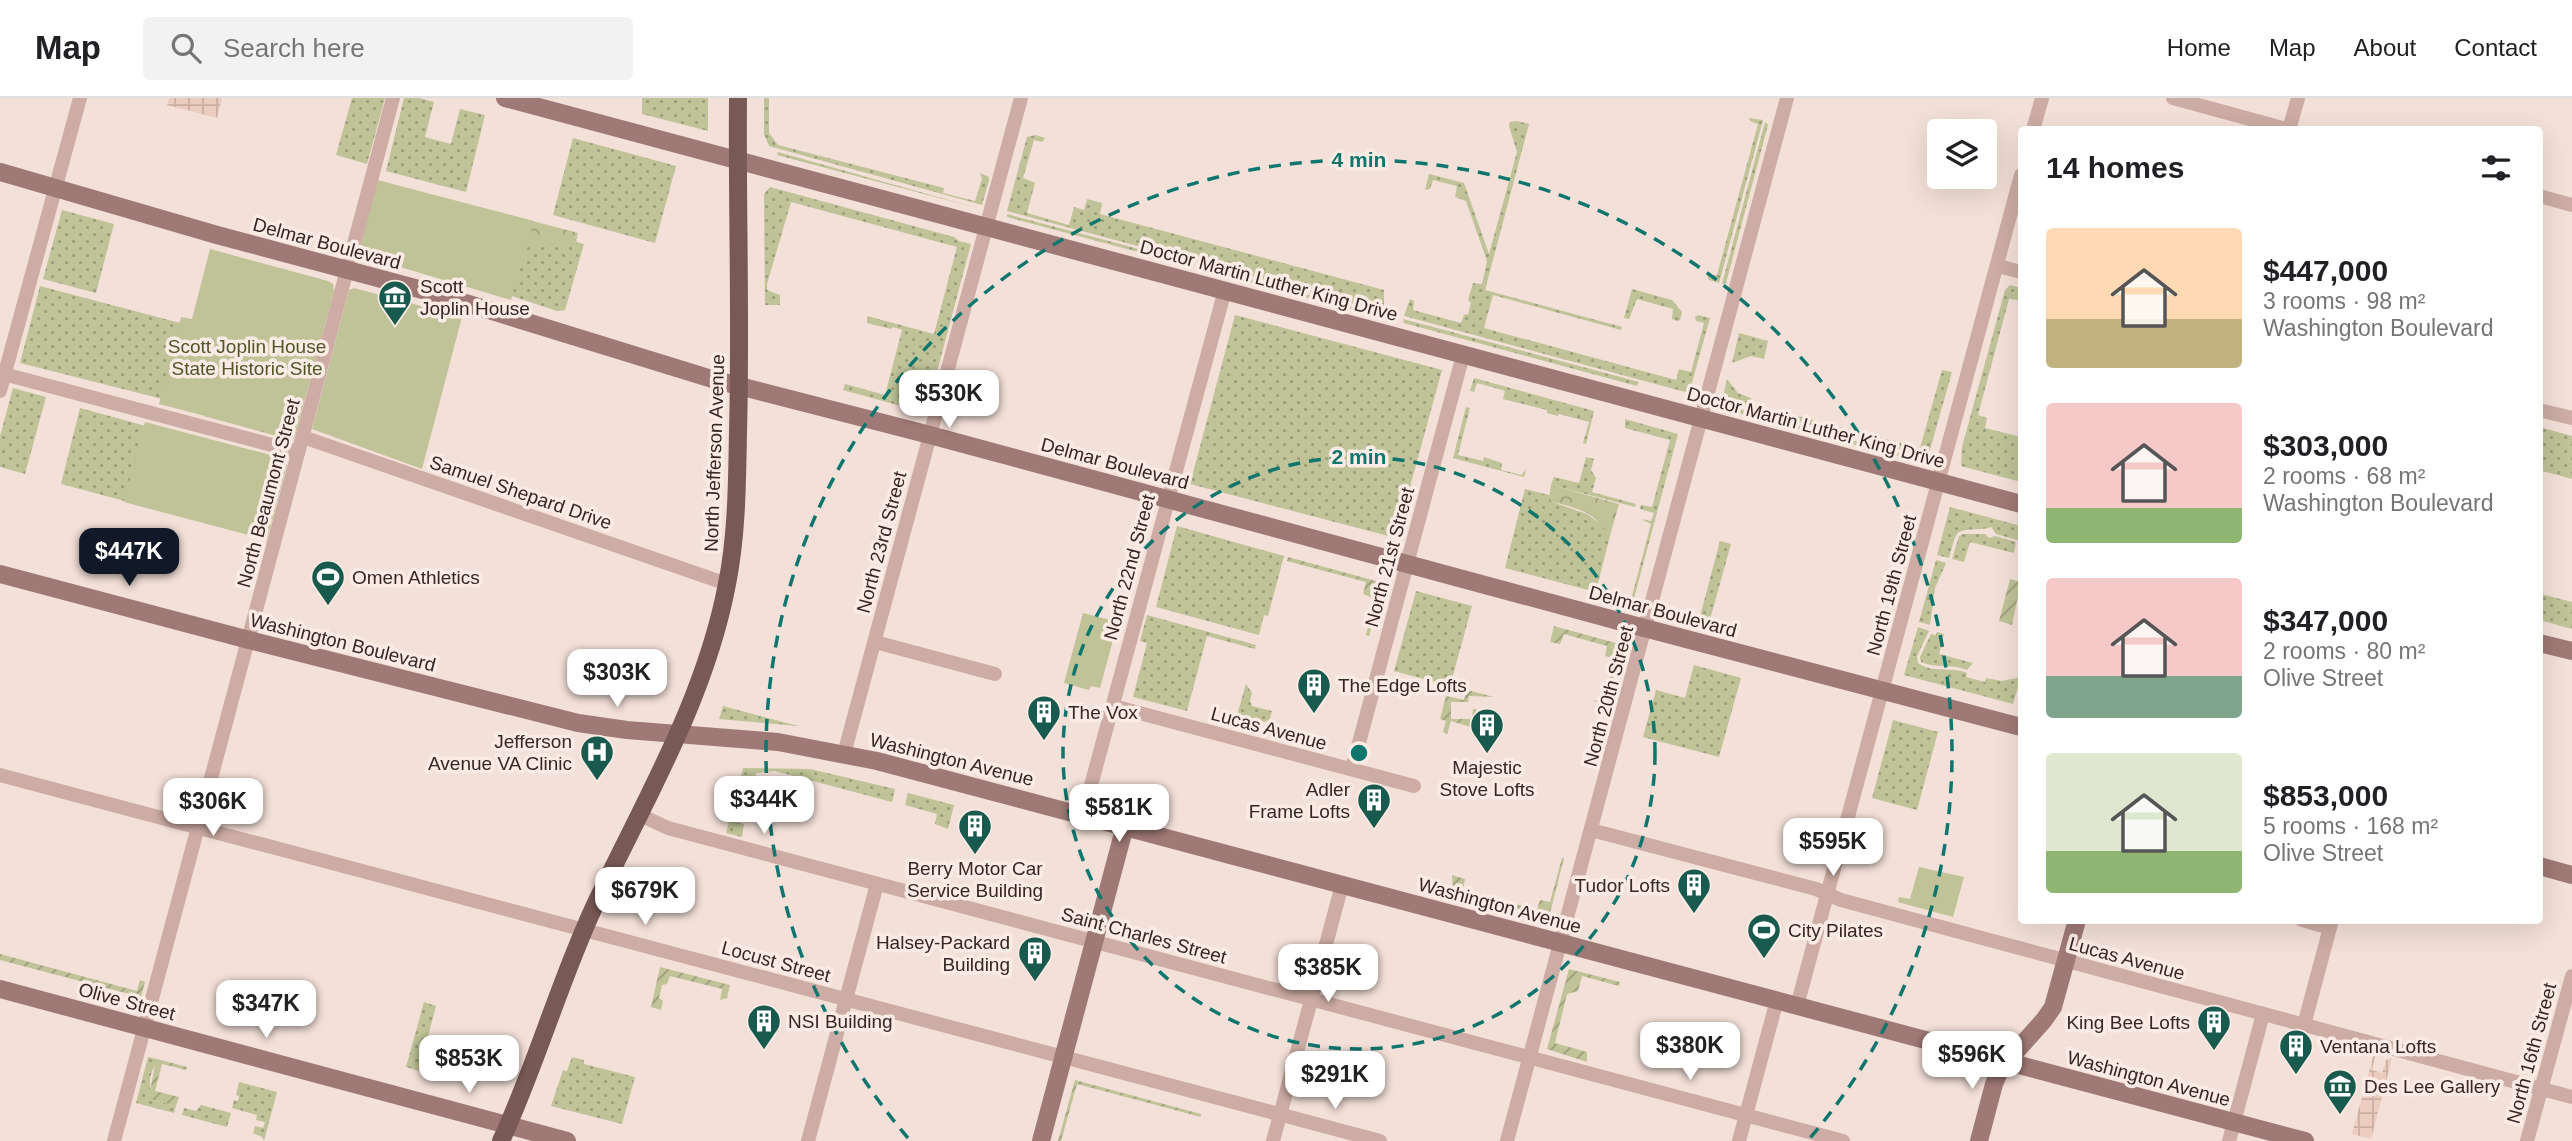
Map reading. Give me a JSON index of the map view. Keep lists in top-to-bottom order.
{
  "streets": {
    "main road": [
      "Delmar Boulevard",
      "Doctor Martin Luther King Drive",
      "North Jefferson Avenue",
      "Washington Boulevard",
      "Washington Avenue",
      "Olive Street"
    ],
    "street": [
      "Samuel Shepard Drive",
      "North Beaumont Street",
      "North 23rd Street",
      "North 21st Street",
      "North 22nd Street",
      "North 19th Street",
      "North 20th Street",
      "Lucas Avenue",
      "Saint Charles Street",
      "Locust Street",
      "North 16th Street"
    ]
  },
  "crossings": [
    ["Delmar Boulevard", "North Jefferson Avenue"],
    ["Delmar Boulevard", "North Beaumont Street"],
    ["Delmar Boulevard", "North 23rd Street"],
    ["Delmar Boulevard", "North 21st Street"],
    ["Delmar Boulevard", "North 22nd Street"],
    ["Delmar Boulevard", "North 19th Street"],
    ["Delmar Boulevard", "North 20th Street"],
    ["Doctor Martin Luther King Drive", "North Jefferson Avenue"],
    ["Doctor Martin Luther King Drive", "North 23rd Street"],
    ["Doctor Martin Luther King Drive", "North 21st Street"],
    ["Doctor Martin Luther King Drive", "North 22nd Street"],
    ["Doctor Martin Luther King Drive", "North 19th Street"],
    ["Doctor Martin Luther King Drive", "North 20th Street"],
    ["North Jefferson Avenue", "Samuel Shepard Drive"],
    ["North Jefferson Avenue", "Washington Boulevard"],
    ["North Jefferson Avenue", "Washington Avenue"],
    ["North Jefferson Avenue", "Saint Charles Street"],
    ["North Jefferson Avenue", "Locust Street"],
    ["North Jefferson Avenue", "Olive Street"],
    ["Samuel Shepard Drive", "North Beaumont Street"],
    ["North Beaumont Street", "Washington Boulevard"],
    ["North Beaumont Street", "Locust Street"],
    ["North Beaumont Street", "Olive Street"],
    ["North 23rd Street", "Washington Avenue"],
    ["North 21st Street", "Lucas Avenue"],
    ["North 22nd Street", "Lucas Avenue"],
    ["North 22nd Street", "Washington Avenue"],
    ["North 19th Street", "Lucas Avenue"],
    ["North 19th Street", "Washington Avenue"],
    ["Washington Boulevard", "Washington Avenue"],
    ["North 20th Street", "Lucas Avenue"],
    ["North 20th Street", "Washington Avenue"],
    ["North 20th Street", "Saint Charles Street"],
    ["Lucas Avenue", "North 16th Street"]
  ],
  "parks": ["Scott Joplin House State Historic Site"],
  "places": {
    "museum": ["Scott Joplin House", "Des Lee Gallery"],
    "sports": ["Omen Athletics", "City Pilates"],
    "building": [
      "The Edge Lofts",
      "The Vox",
      "Majestic Stove Lofts",
      "Adler Frame Lofts",
      "Berry Motor Car Service Building",
      "Tudor Lofts",
      "Halsey-Packard Building",
      "NSI Building",
      "King Bee Lofts",
      "Ventana Lofts"
    ],
    "hospital": ["Jefferson Avenue VA Clinic"]
  },
  "page": {
    "header": "Map",
    "search": "Search here",
    "nav": [
      "Home",
      "Map",
      "About",
      "Contact"
    ],
    "heading": "14 homes",
    "list": [
      {
        "name": "$447,000",
        "note": "3 rooms · 98 m² · Washington Boulevard"
      },
      {
        "name": "$303,000",
        "note": "2 rooms · 68 m² · Washington Boulevard"
      },
      {
        "name": "$347,000",
        "note": "2 rooms · 80 m² · Olive Street"
      },
      {
        "name": "$853,000",
        "note": "5 rooms · 168 m² · Olive Street"
      }
    ],
    "price": [
      "$530K",
      "$447K",
      "$303K",
      "$344K",
      "$306K",
      "$581K",
      "$595K",
      "$679K",
      "$385K",
      "$347K",
      "$380K",
      "$596K",
      "$853K",
      "$291K"
    ]
  },
  "rings": ["4 min", "2 min"]
}
